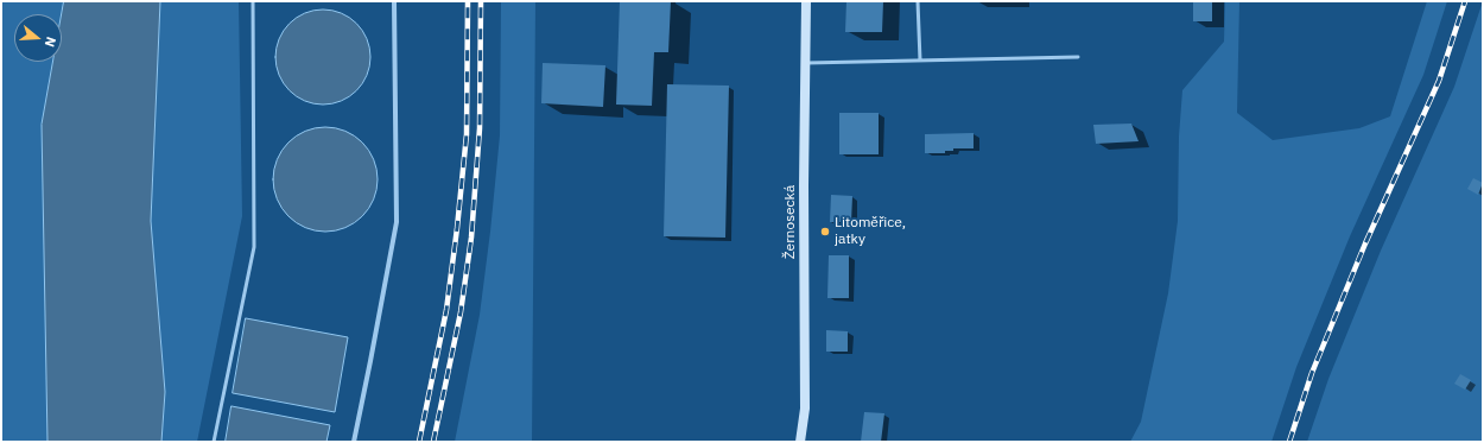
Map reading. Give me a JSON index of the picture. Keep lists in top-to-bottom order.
{
  "streets": {
    "main road": ["Žernosecká"]
  },
  "places": ["Litoměřice, jatky"],
  "north": "right"
}
